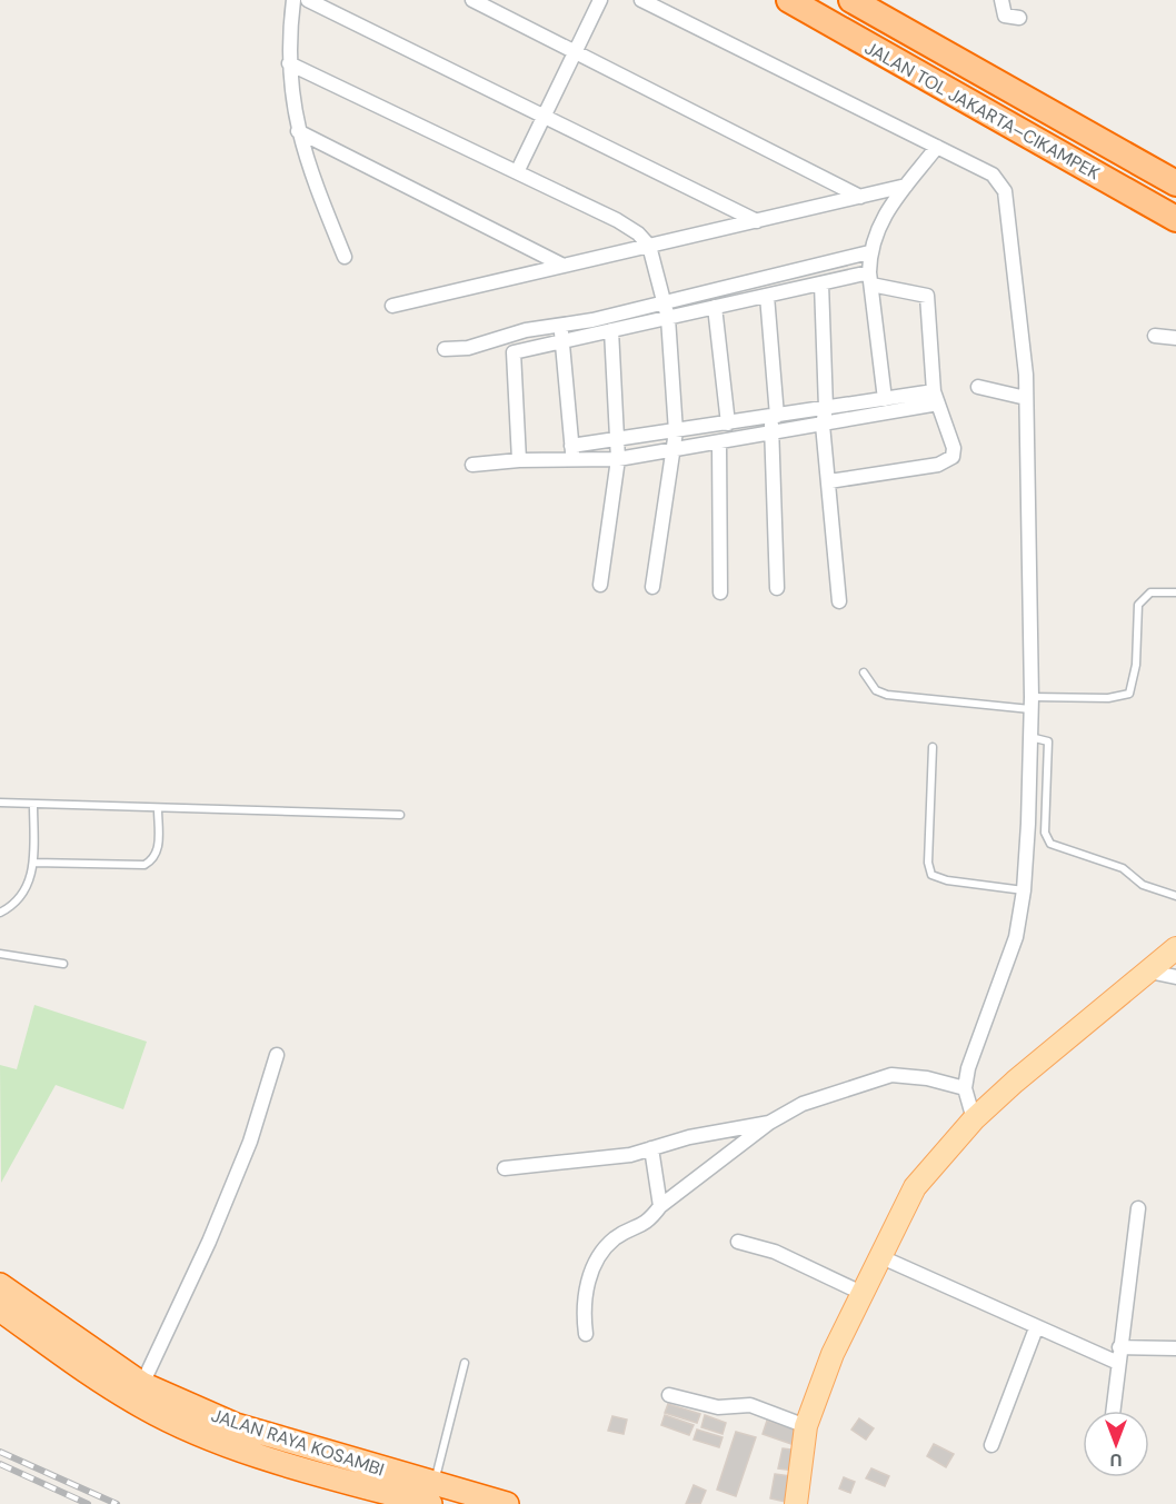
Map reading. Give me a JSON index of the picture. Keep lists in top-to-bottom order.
{
  "streets": {
    "highway": ["JALAN TOL JAKARTA–CIKAMPEK", "JALAN RAYA KOSAMBI"]
  },
  "north": "bottom"
}
